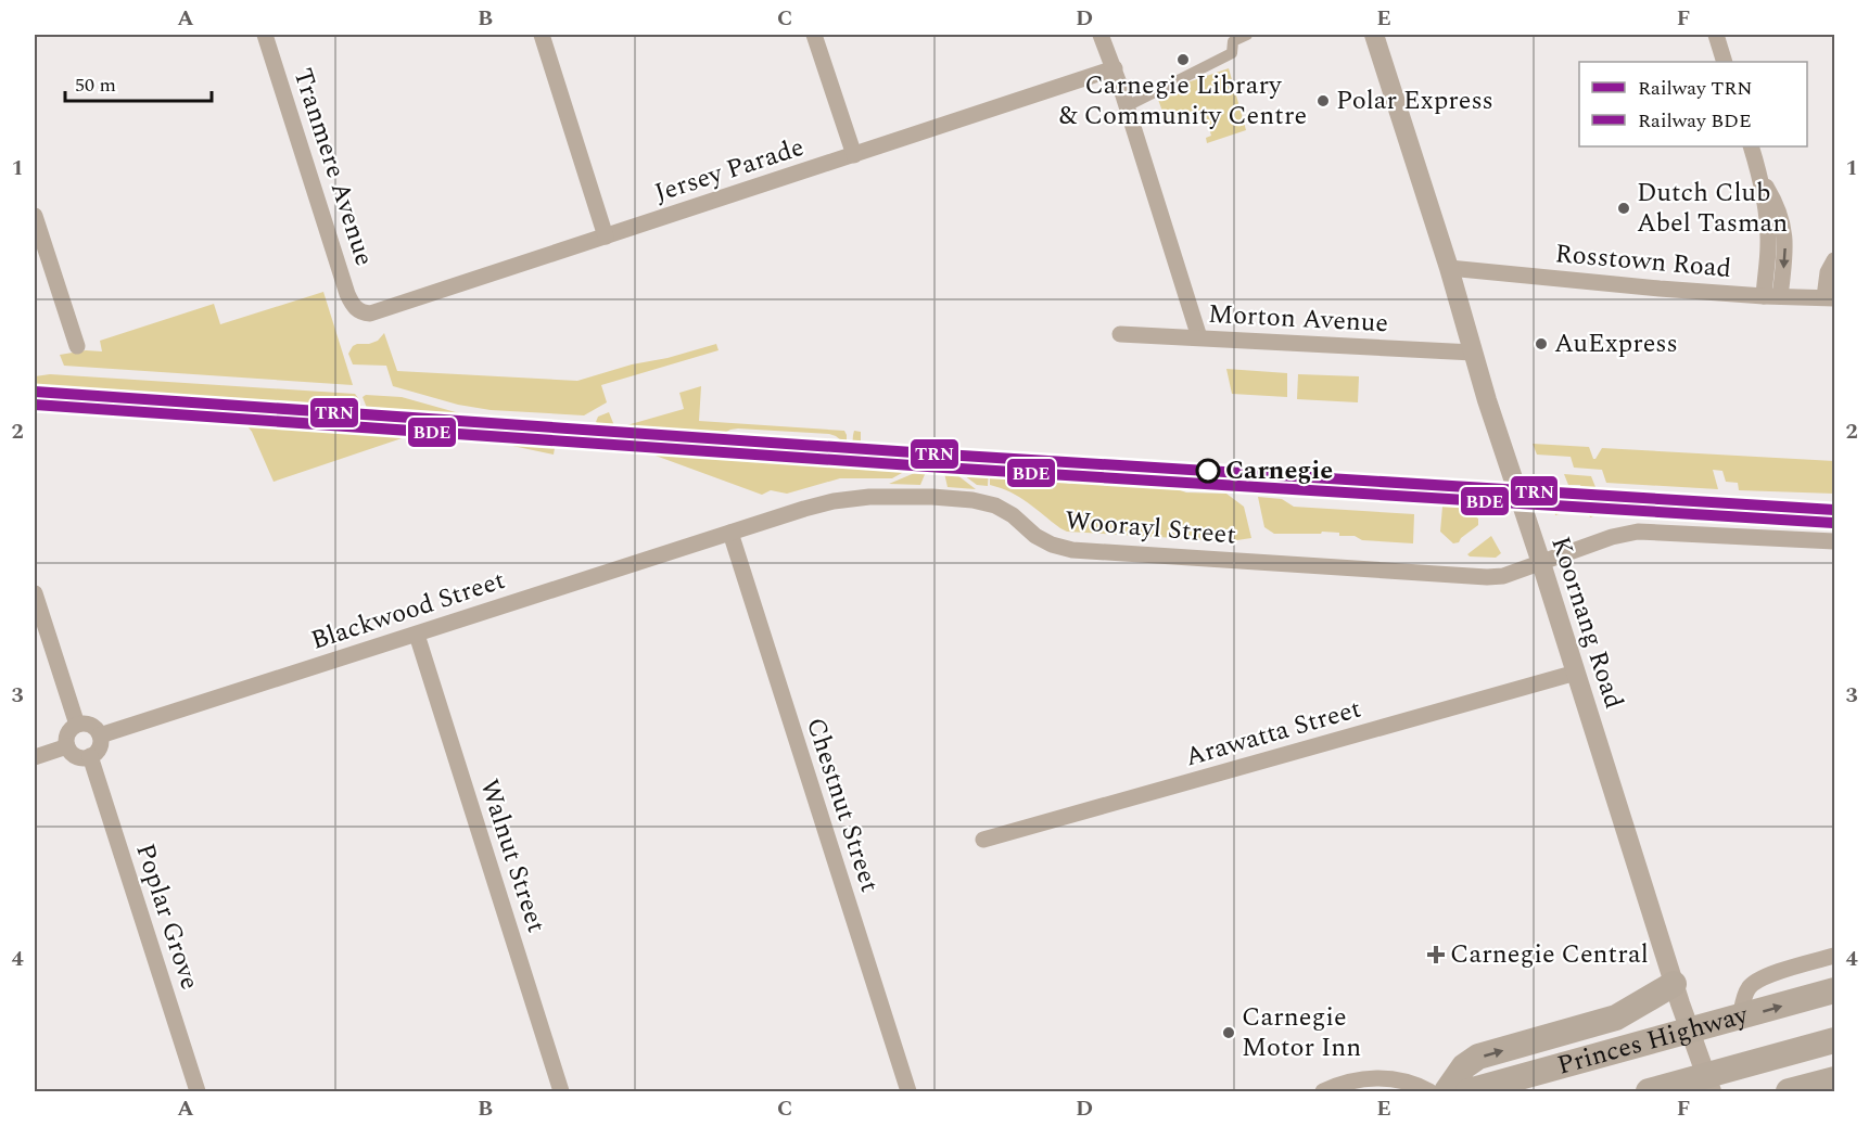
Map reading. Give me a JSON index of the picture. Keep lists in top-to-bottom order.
{
  "streets": {
    "highway": ["Princes Highway"],
    "street": [
      "Tranmere Avenue",
      "Jersey Parade",
      "Rosstown Road",
      "Morton Avenue",
      "Woorayl Street",
      "Blackwood Street",
      "Koornang Road",
      "Arawatta Street",
      "Chestnut Street",
      "Walnut Street",
      "Poplar Grove"
    ]
  },
  "crossings": [
    ["Tranmere Avenue", "Jersey Parade"],
    ["Rosstown Road", "Koornang Road"],
    ["Morton Avenue", "Koornang Road"],
    ["Woorayl Street", "Blackwood Street"],
    ["Woorayl Street", "Koornang Road"],
    ["Woorayl Street", "Chestnut Street"],
    ["Blackwood Street", "Chestnut Street"],
    ["Blackwood Street", "Walnut Street"],
    ["Blackwood Street", "Poplar Grove"],
    ["Koornang Road", "Arawatta Street"],
    ["Koornang Road", "Princes Highway"]
  ],
  "places": {
    "other": [
      "Carnegie Library & Community Centre",
      "Polar Express",
      "Dutch Club Abel Tasman",
      "AuExpress",
      "Carnegie",
      "Carnegie Motor Inn"
    ],
    "health": ["Carnegie Central"]
  },
  "lines": ["rail line TRN", "rail line BDE"],
  "legend": ["Railway TRN", "Railway BDE"],
  "scale_bar": "50 m",
  "grid": {
    "columns": [
      "A",
      "B",
      "C",
      "D",
      "E",
      "F"
    ],
    "rows": [
      "1",
      "2",
      "3",
      "4"
    ]
  }
}
